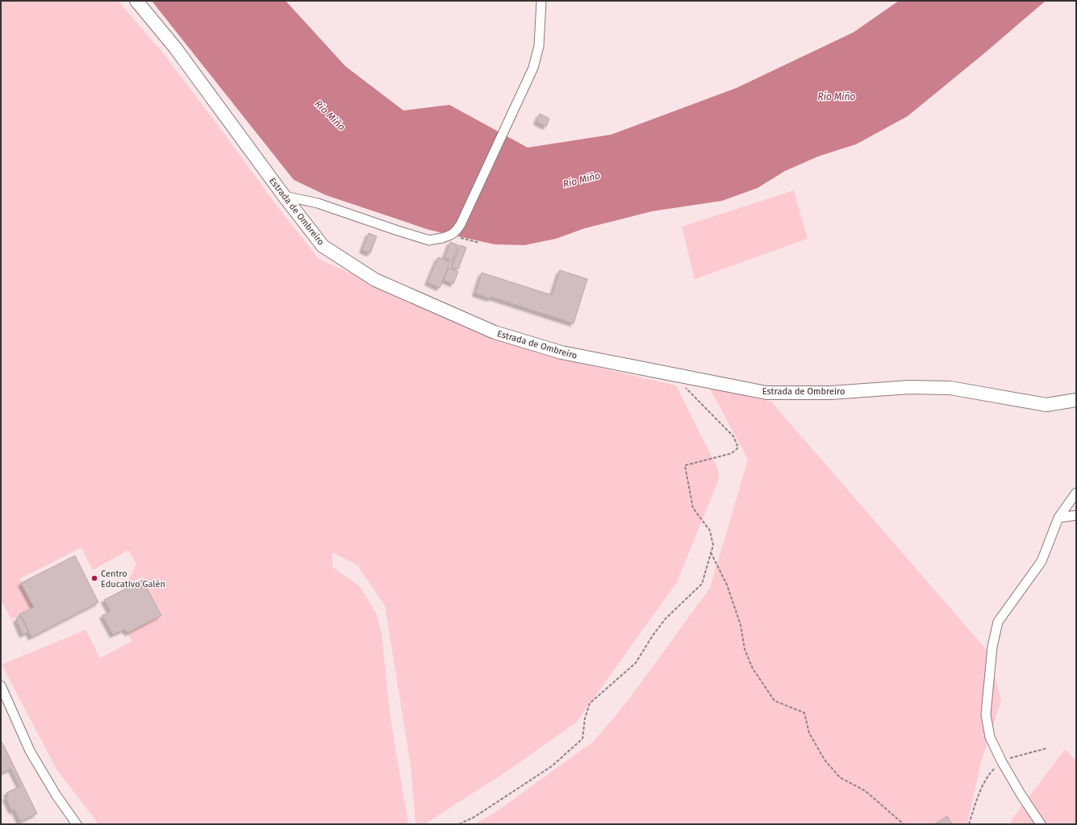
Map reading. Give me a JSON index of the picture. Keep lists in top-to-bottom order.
{
  "streets": {
    "street": ["Estrada de Ombreiro"]
  },
  "water": ["Río Miño"],
  "places": ["Centro Educativo Galén"]
}
